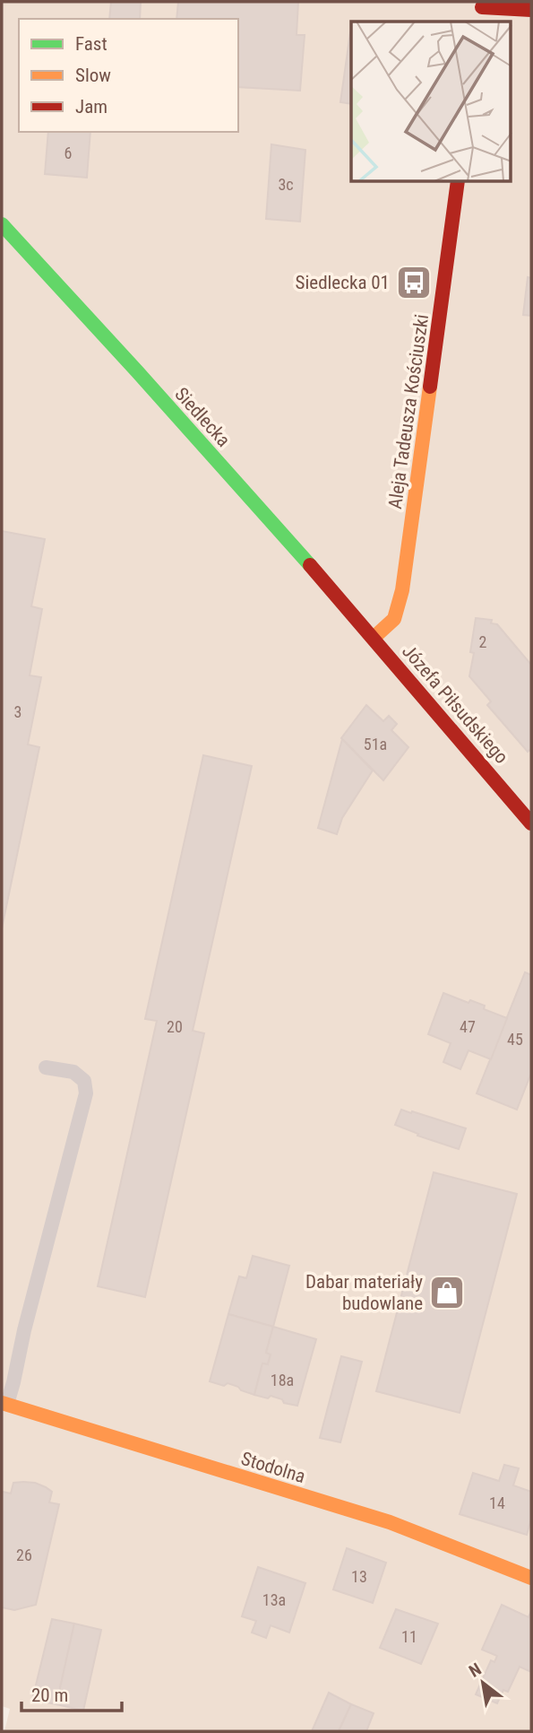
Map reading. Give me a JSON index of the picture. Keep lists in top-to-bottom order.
{
  "streets": {
    "street": [
      "Aleja Tadeusza Kościuszki",
      "Siedlecka",
      "Józefa Piłsudskiego",
      "Stodolna"
    ]
  },
  "crossings": [
    ["Aleja Tadeusza Kościuszki", "Siedlecka"],
    ["Aleja Tadeusza Kościuszki", "Józefa Piłsudskiego"],
    ["Siedlecka", "Józefa Piłsudskiego"]
  ],
  "places": {
    "bus stop": ["Siedlecka 01"],
    "shop": ["Dabar materiały budowlane"]
  },
  "house_numbers": [
    "6",
    "3c",
    "2",
    "3",
    "51a",
    "20",
    "47",
    "45",
    "18a",
    "14",
    "26",
    "13",
    "13a",
    "11"
  ],
  "legend": ["Fast", "Slow", "Jam"],
  "scale_bar": "20 m",
  "north": "top left"
}
